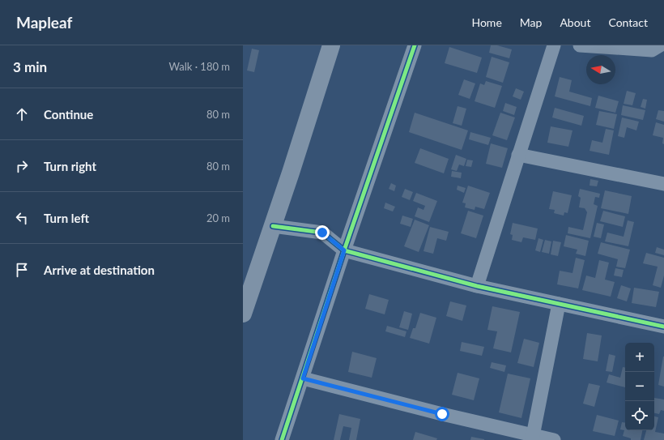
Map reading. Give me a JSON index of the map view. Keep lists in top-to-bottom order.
{
  "north": "left",
  "page": {
    "header": "Mapleaf",
    "nav": [
      "Home",
      "Map",
      "About",
      "Contact"
    ],
    "heading": ["3 min", "Walk · 180 m"],
    "list": [
      ["Continue", "80 m"],
      ["Turn right", "80 m"],
      ["Turn left", "20 m"],
      "Arrive at destination"
    ],
    "map_buttons": ["+", "−"]
  }
}
